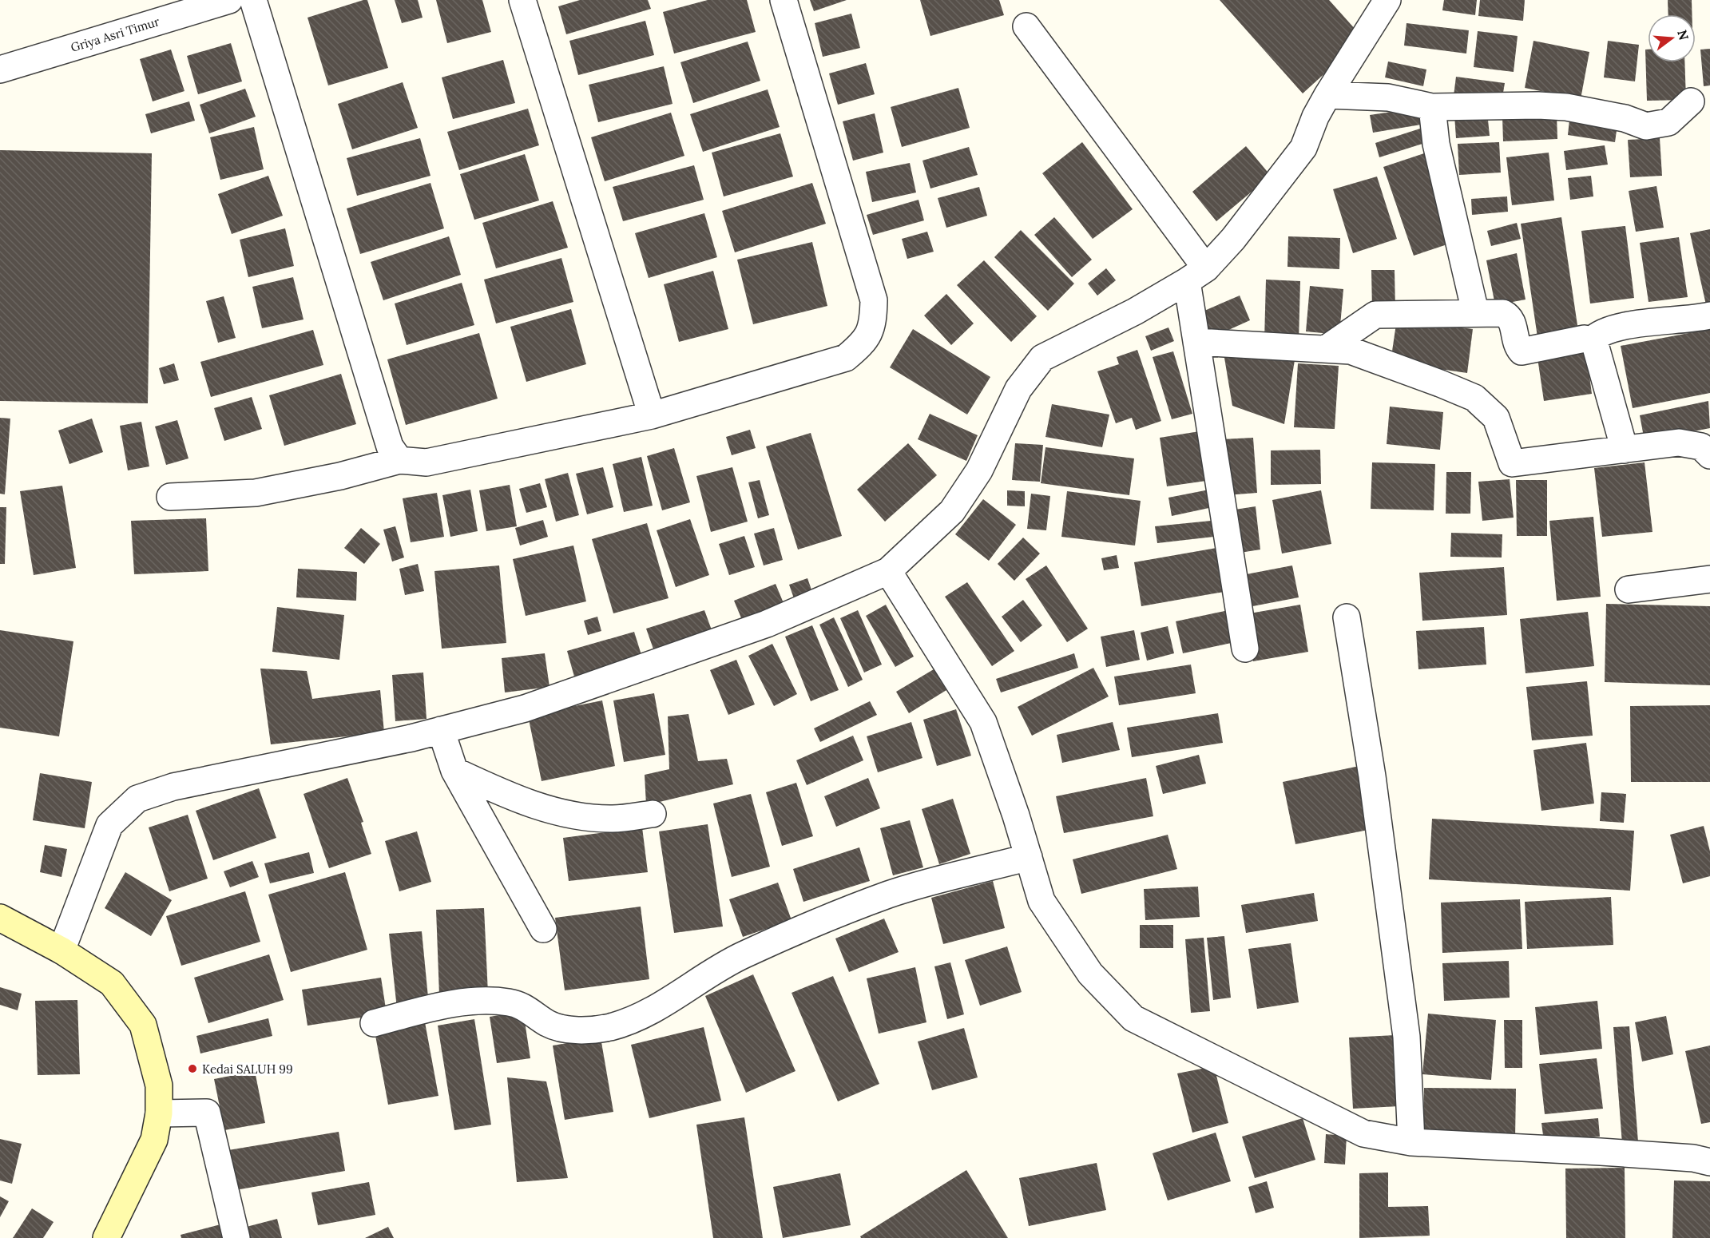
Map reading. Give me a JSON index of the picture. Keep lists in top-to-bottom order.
{
  "streets": {
    "street": ["Griya Asri Timur"]
  },
  "places": ["Kedai SALUH 99"],
  "north": "right"
}
